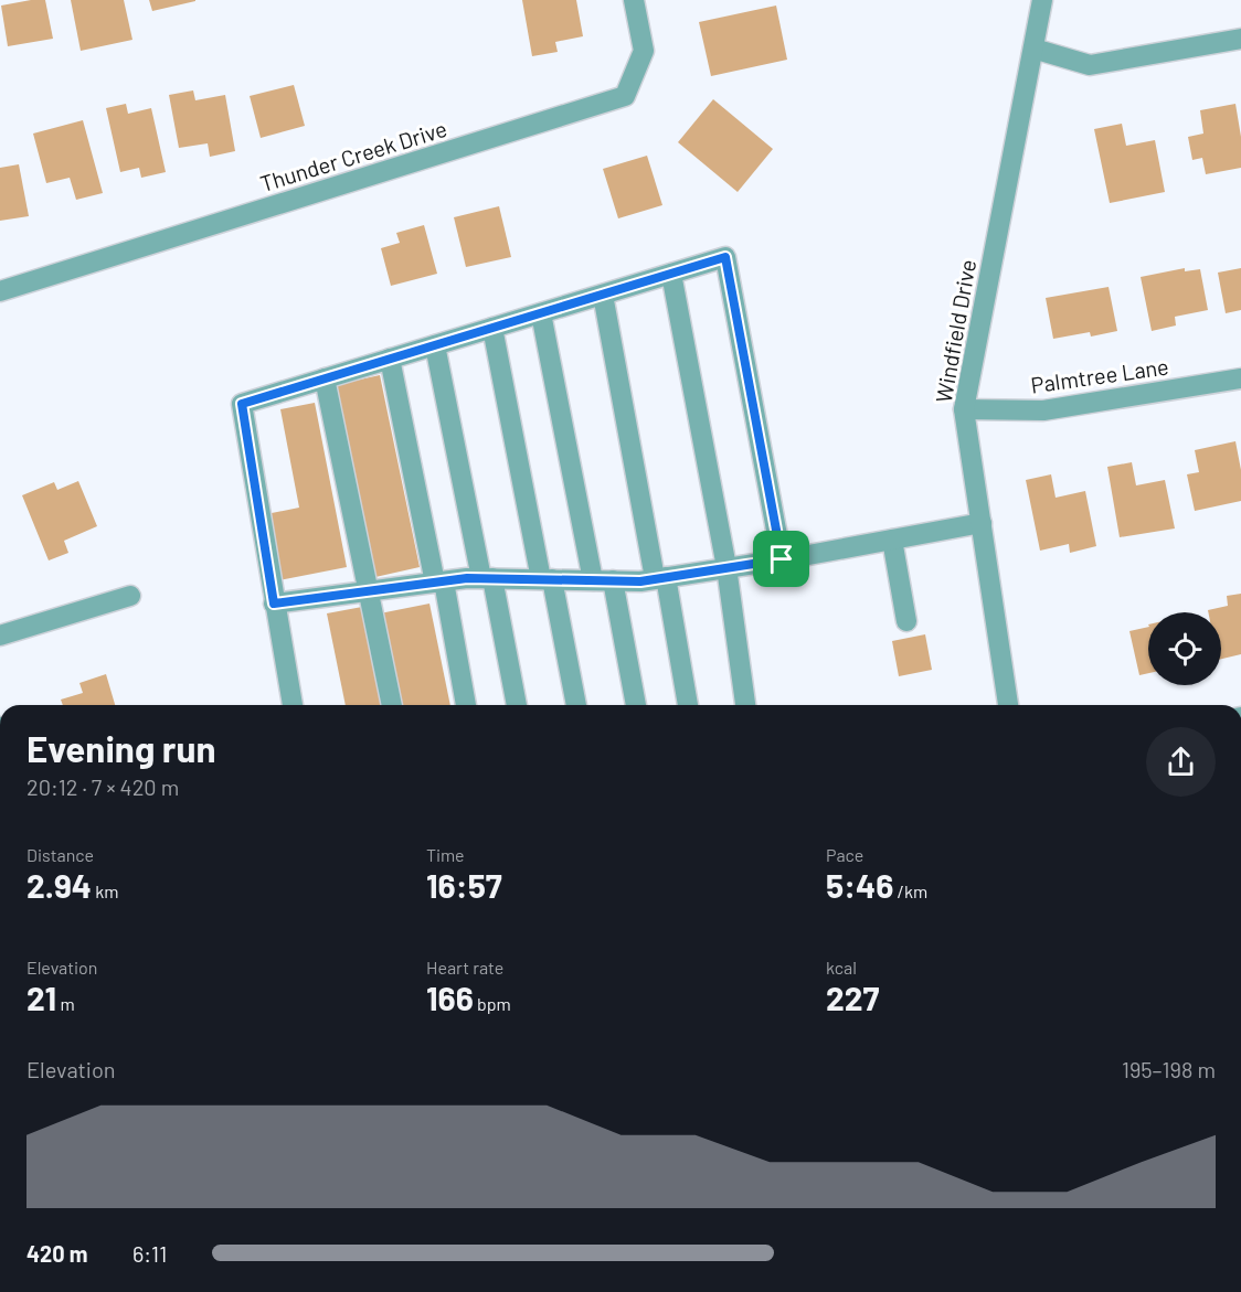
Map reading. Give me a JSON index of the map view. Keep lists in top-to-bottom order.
{
  "streets": {
    "street": ["Thunder Creek Drive", "Windfield Drive", "Palmtree Lane"]
  },
  "crossings": [
    ["Windfield Drive", "Palmtree Lane"]
  ],
  "page": {
    "heading": ["Evening run", "20:12 · 7 × 420 m"],
    "stats": [
      ["Distance", "2.94 km"],
      ["Time", "16:57"],
      ["Pace", "5:46 /km"],
      ["Elevation", "21 m"],
      ["Heart rate", "166 bpm"],
      ["kcal", "227"]
    ],
    "chart": ["Elevation", "195–198 m"],
    "list": [
      {
        "name": "420 m",
        "note": "6:11"
      }
    ]
  }
}
